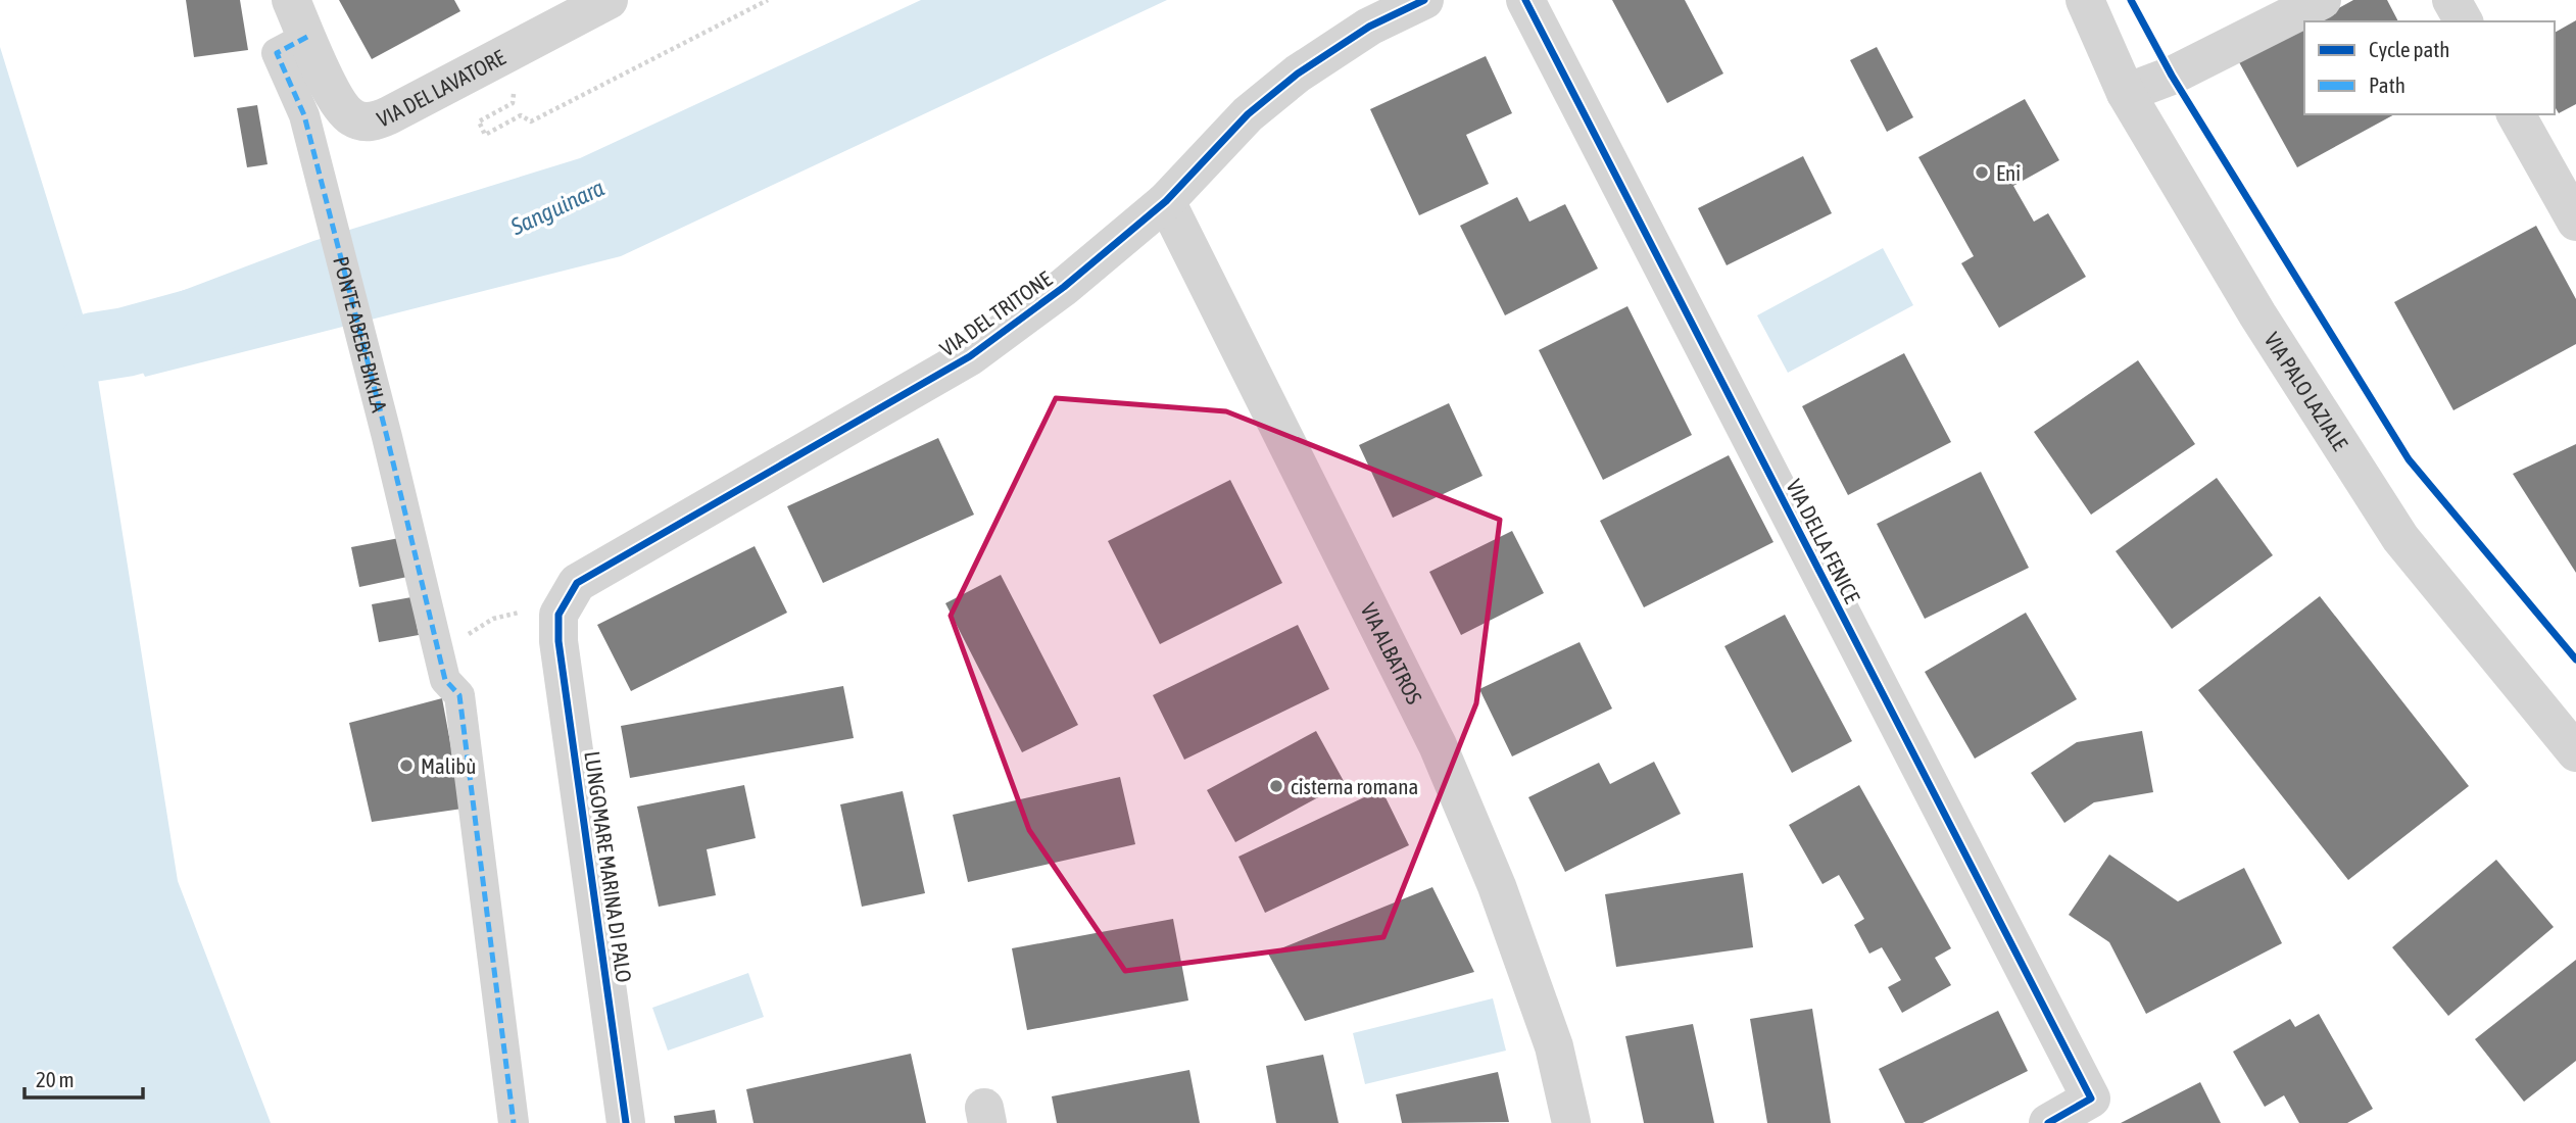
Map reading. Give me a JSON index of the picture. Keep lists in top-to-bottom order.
{
  "streets": {
    "street": [
      "VIA DEL LAVATORE",
      "VIA DEL TRITONE",
      "PONTE ABEBE BIKILA",
      "VIA PALO LAZIALE",
      "VIA DELLA FENICE",
      "VIA ALBATROS",
      "LUNGOMARE MARINA DI PALO"
    ]
  },
  "crossings": [
    ["VIA DEL LAVATORE", "PONTE ABEBE BIKILA"],
    ["VIA DEL TRITONE", "VIA ALBATROS"],
    ["VIA DEL TRITONE", "LUNGOMARE MARINA DI PALO"]
  ],
  "water": ["Sanguinara"],
  "places": ["Eni", "Malibù", "cisterna romana"],
  "legend": ["Cycle path", "Path"],
  "scale_bar": "20 m"
}
